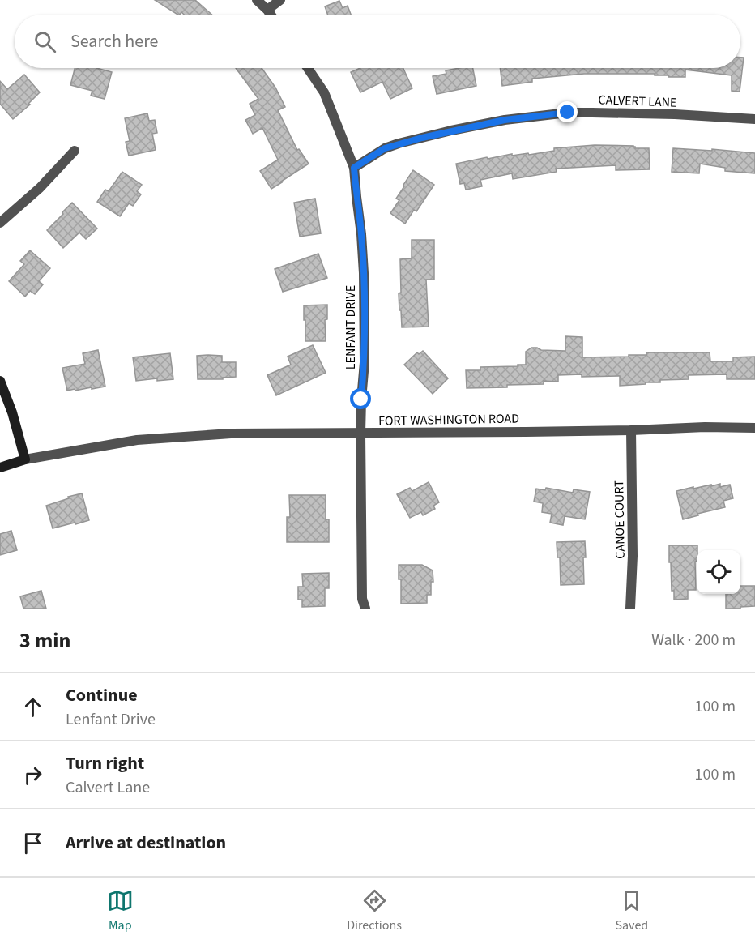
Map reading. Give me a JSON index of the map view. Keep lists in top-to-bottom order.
{
  "streets": {
    "main road": ["FORT WASHINGTON ROAD"],
    "street": ["CALVERT LANE", "LENFANT DRIVE", "CANOE COURT"]
  },
  "crossings": [
    ["CALVERT LANE", "LENFANT DRIVE"],
    ["LENFANT DRIVE", "FORT WASHINGTON ROAD"],
    ["FORT WASHINGTON ROAD", "CANOE COURT"]
  ],
  "page": {
    "search": "Search here",
    "heading": ["3 min", "Walk · 200 m"],
    "list": [
      ["Continue", "Lenfant Drive", "100 m"],
      ["Turn right", "Calvert Lane", "100 m"],
      "Arrive at destination"
    ],
    "nav": ["Map", "Directions", "Saved"]
  }
}
